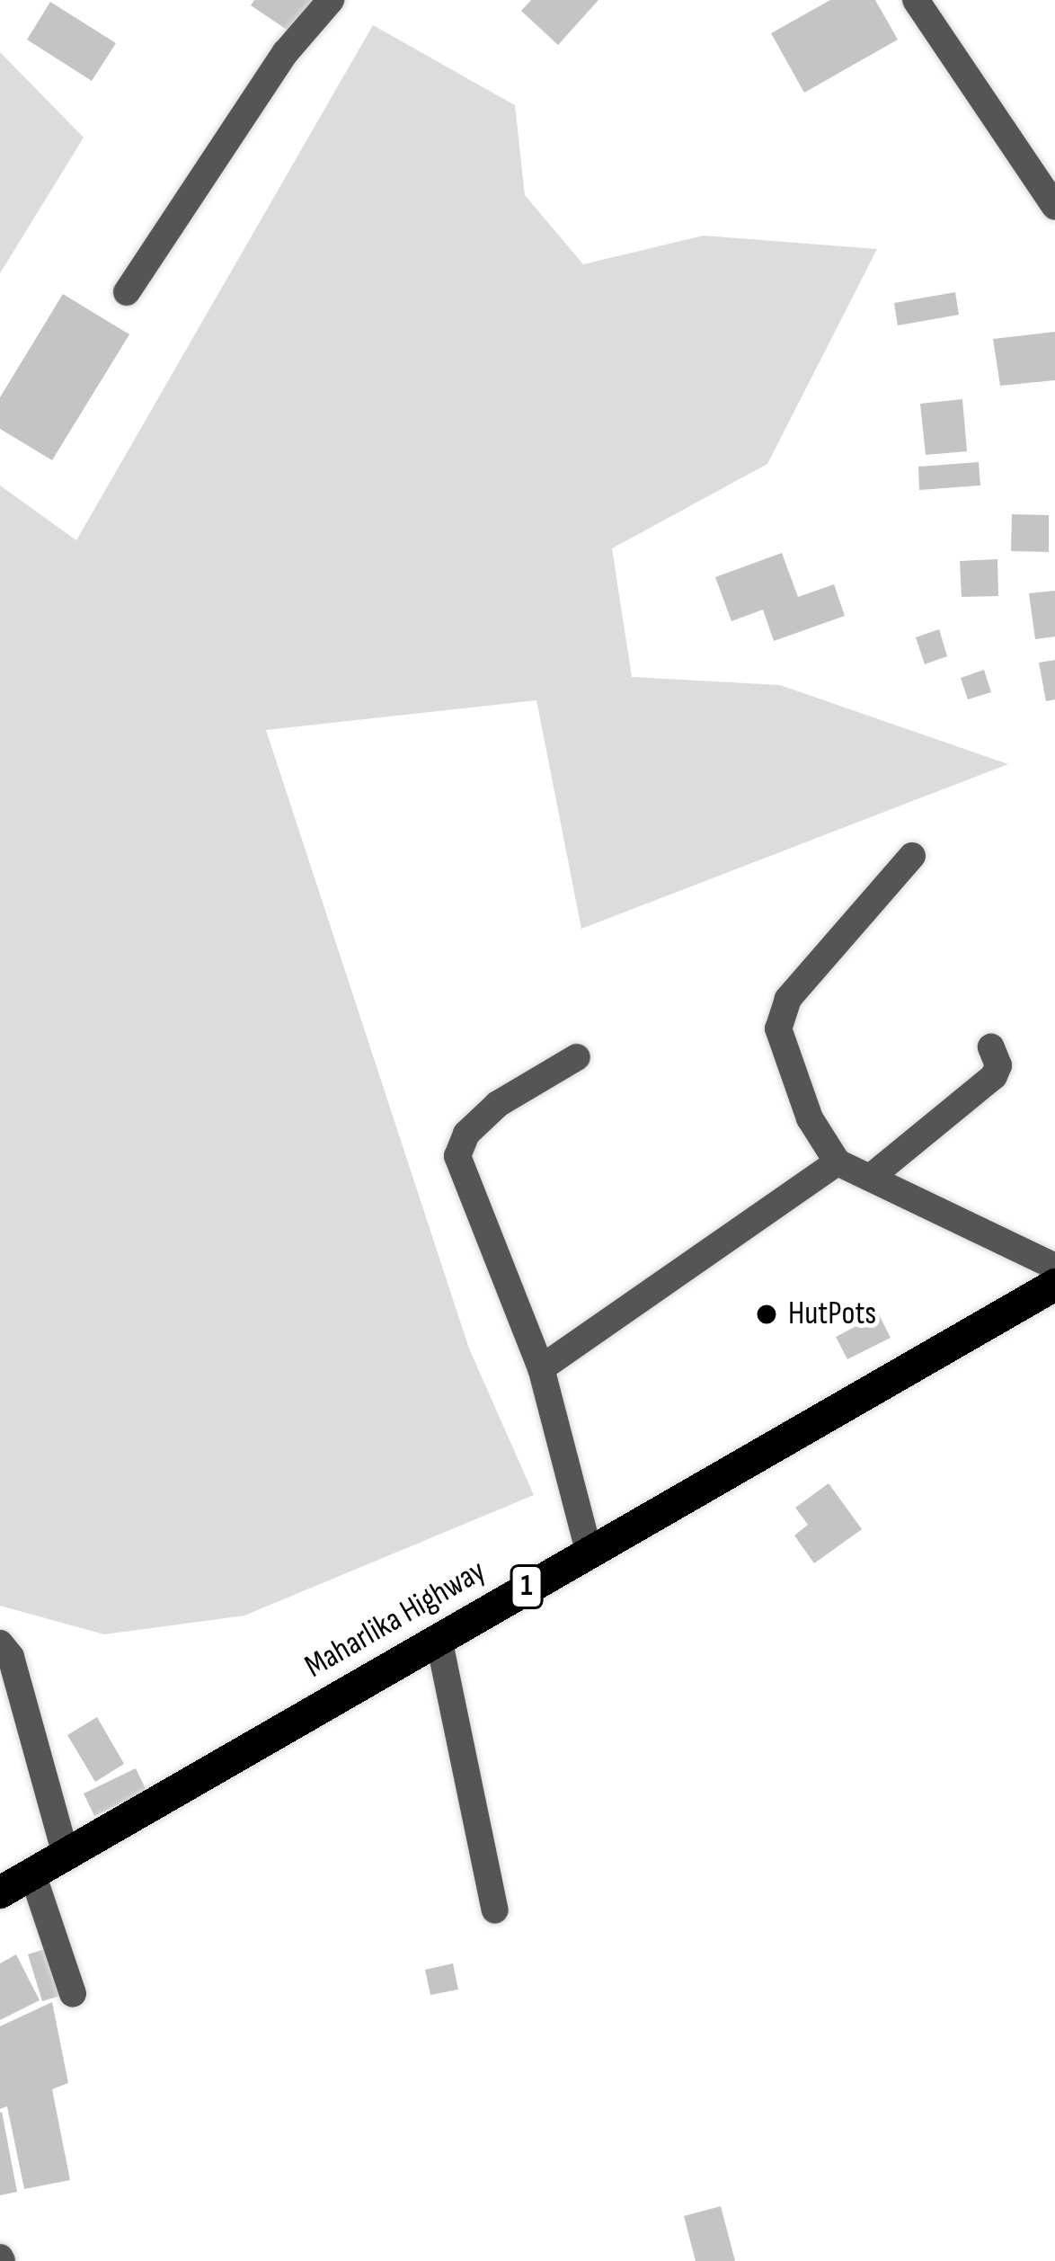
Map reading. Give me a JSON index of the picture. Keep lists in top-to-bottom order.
{
  "streets": {
    "highway": ["1", "Maharlika Highway"]
  },
  "places": ["HutPots"]
}
